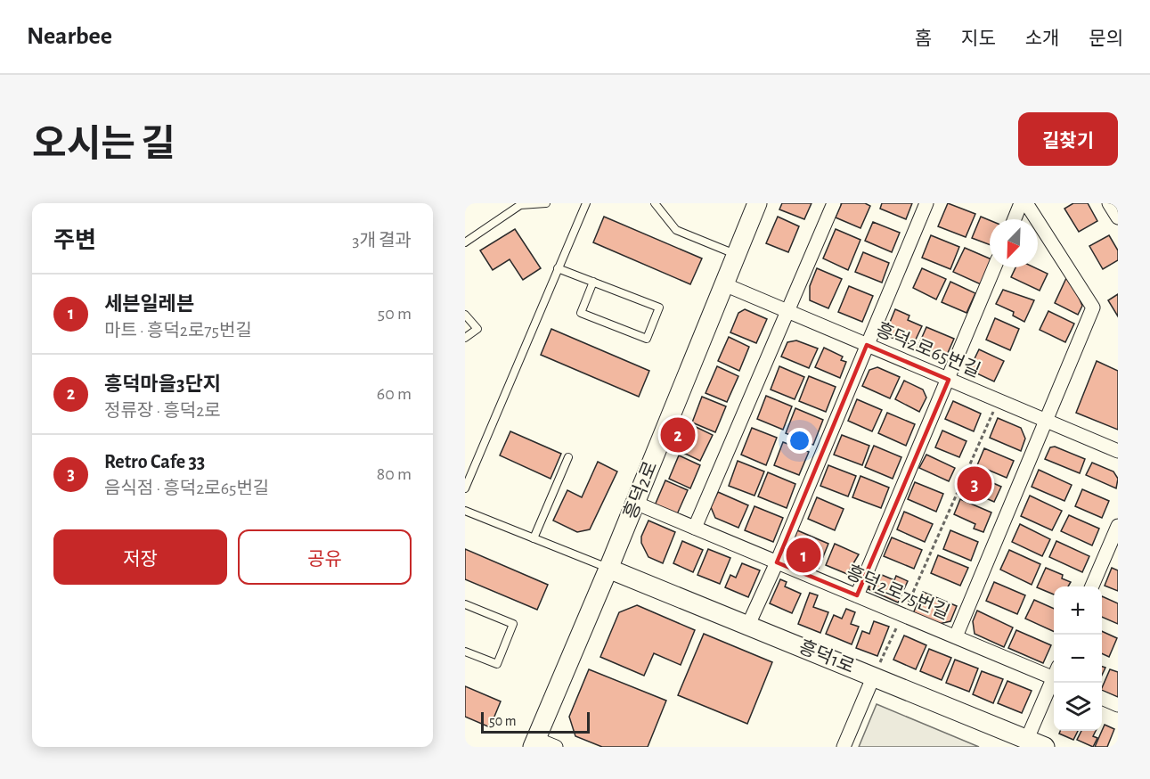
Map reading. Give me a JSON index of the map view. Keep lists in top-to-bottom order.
{
  "streets": {
    "street": [
      "흥덕2로65번길",
      "흥덕2로",
      "흥덕2로75번길",
      "흥덕1로"
    ]
  },
  "crossings": [
    ["흥덕2로65번길", "흥덕2로"],
    ["흥덕2로", "흥덕2로75번길"],
    ["흥덕2로", "흥덕1로"]
  ],
  "scale_bar": "50 m",
  "north": "bottom left",
  "page": {
    "header": "Nearbee",
    "nav": [
      "홈",
      "지도",
      "소개",
      "문의"
    ],
    "title": "오시는 길",
    "buttons": [
      "길찾기",
      ["저장", "공유"]
    ],
    "heading": ["주변", "3개 결과"],
    "list": [
      {
        "mark": "1",
        "name": "세븐일레븐",
        "note": "마트 · 흥덕2로75번길",
        "value": "50 m"
      },
      {
        "mark": "2",
        "name": "흥덕마을3단지",
        "note": "정류장 · 흥덕2로",
        "value": "60 m"
      },
      {
        "mark": "3",
        "name": "Retro Cafe 33",
        "note": "음식점 · 흥덕2로65번길",
        "value": "80 m"
      }
    ],
    "pins": ["2", "3", "1"],
    "map_buttons": ["+", "−"],
    "scale": "50 m"
  }
}
